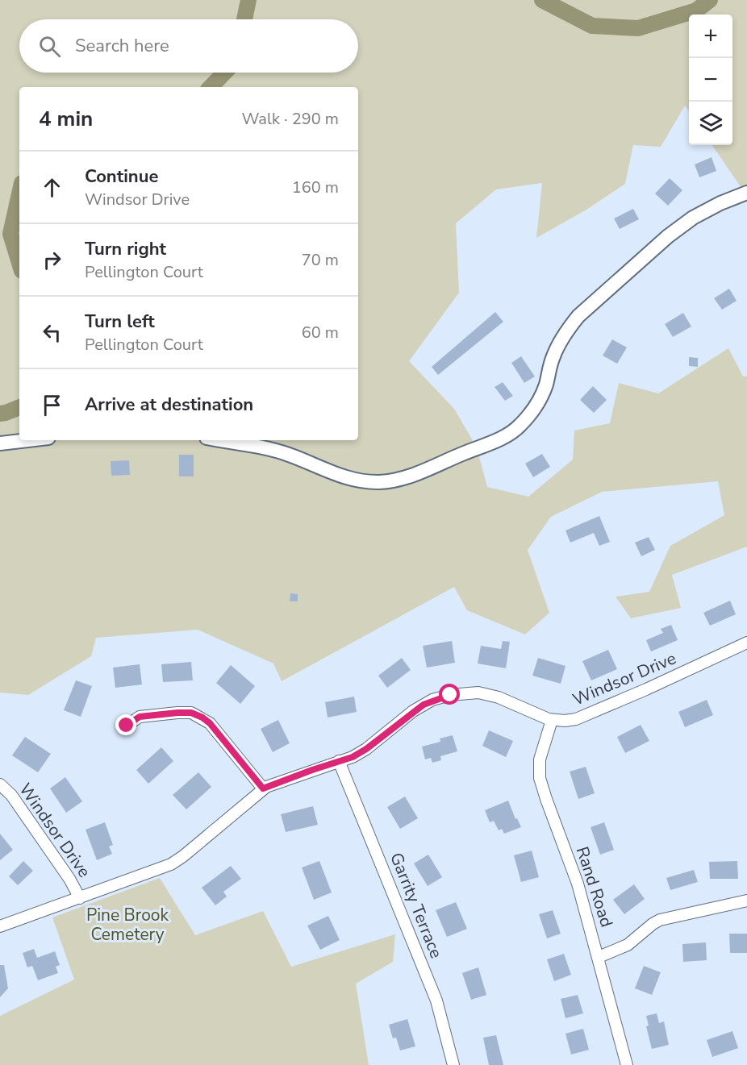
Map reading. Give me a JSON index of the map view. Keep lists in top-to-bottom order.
{
  "streets": {
    "street": ["Windsor Drive", "Rand Road", "Garrity Terrace"]
  },
  "crossings": [
    ["Windsor Drive", "Rand Road"],
    ["Windsor Drive", "Garrity Terrace"]
  ],
  "parks": ["Pine Brook Cemetery"],
  "page": {
    "map_buttons": ["+", "−"],
    "search": "Search here",
    "heading": ["4 min", "Walk · 290 m"],
    "list": [
      ["Continue", "Windsor Drive", "160 m"],
      ["Turn right", "Pellington Court", "70 m"],
      ["Turn left", "Pellington Court", "60 m"],
      "Arrive at destination"
    ]
  }
}
